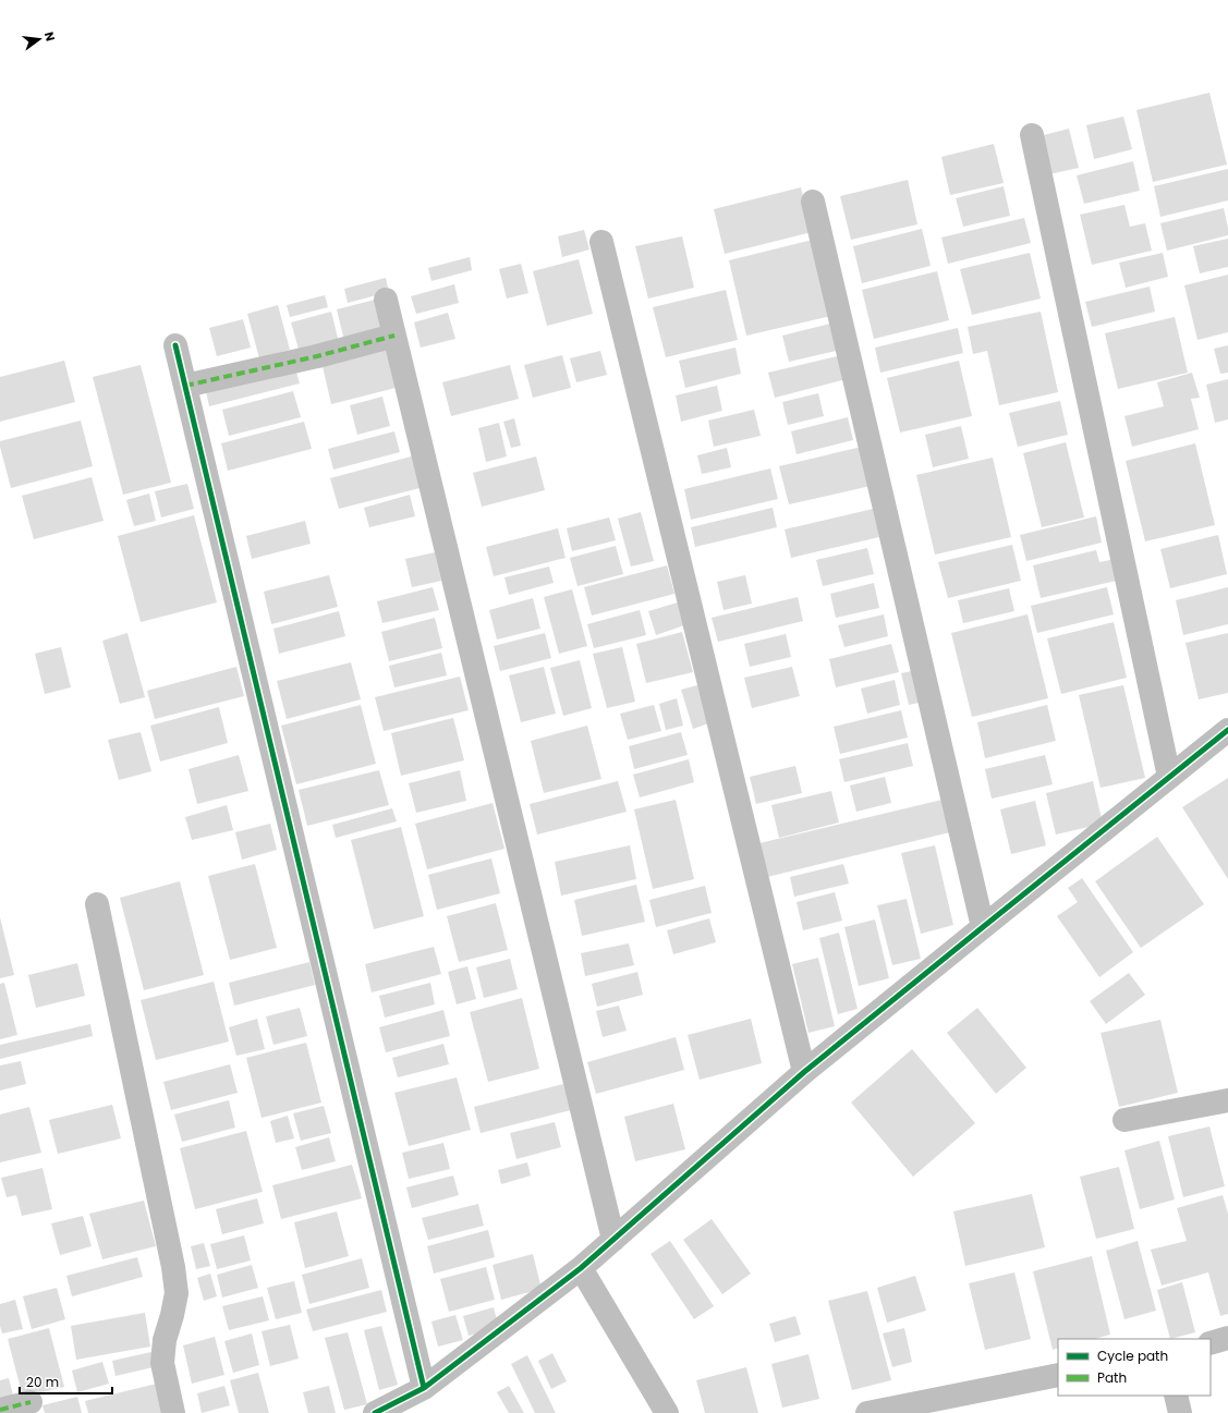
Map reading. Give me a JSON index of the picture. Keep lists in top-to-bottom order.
{
  "legend": ["Cycle path", "Path"],
  "scale_bar": "20 m",
  "north": "right"
}
